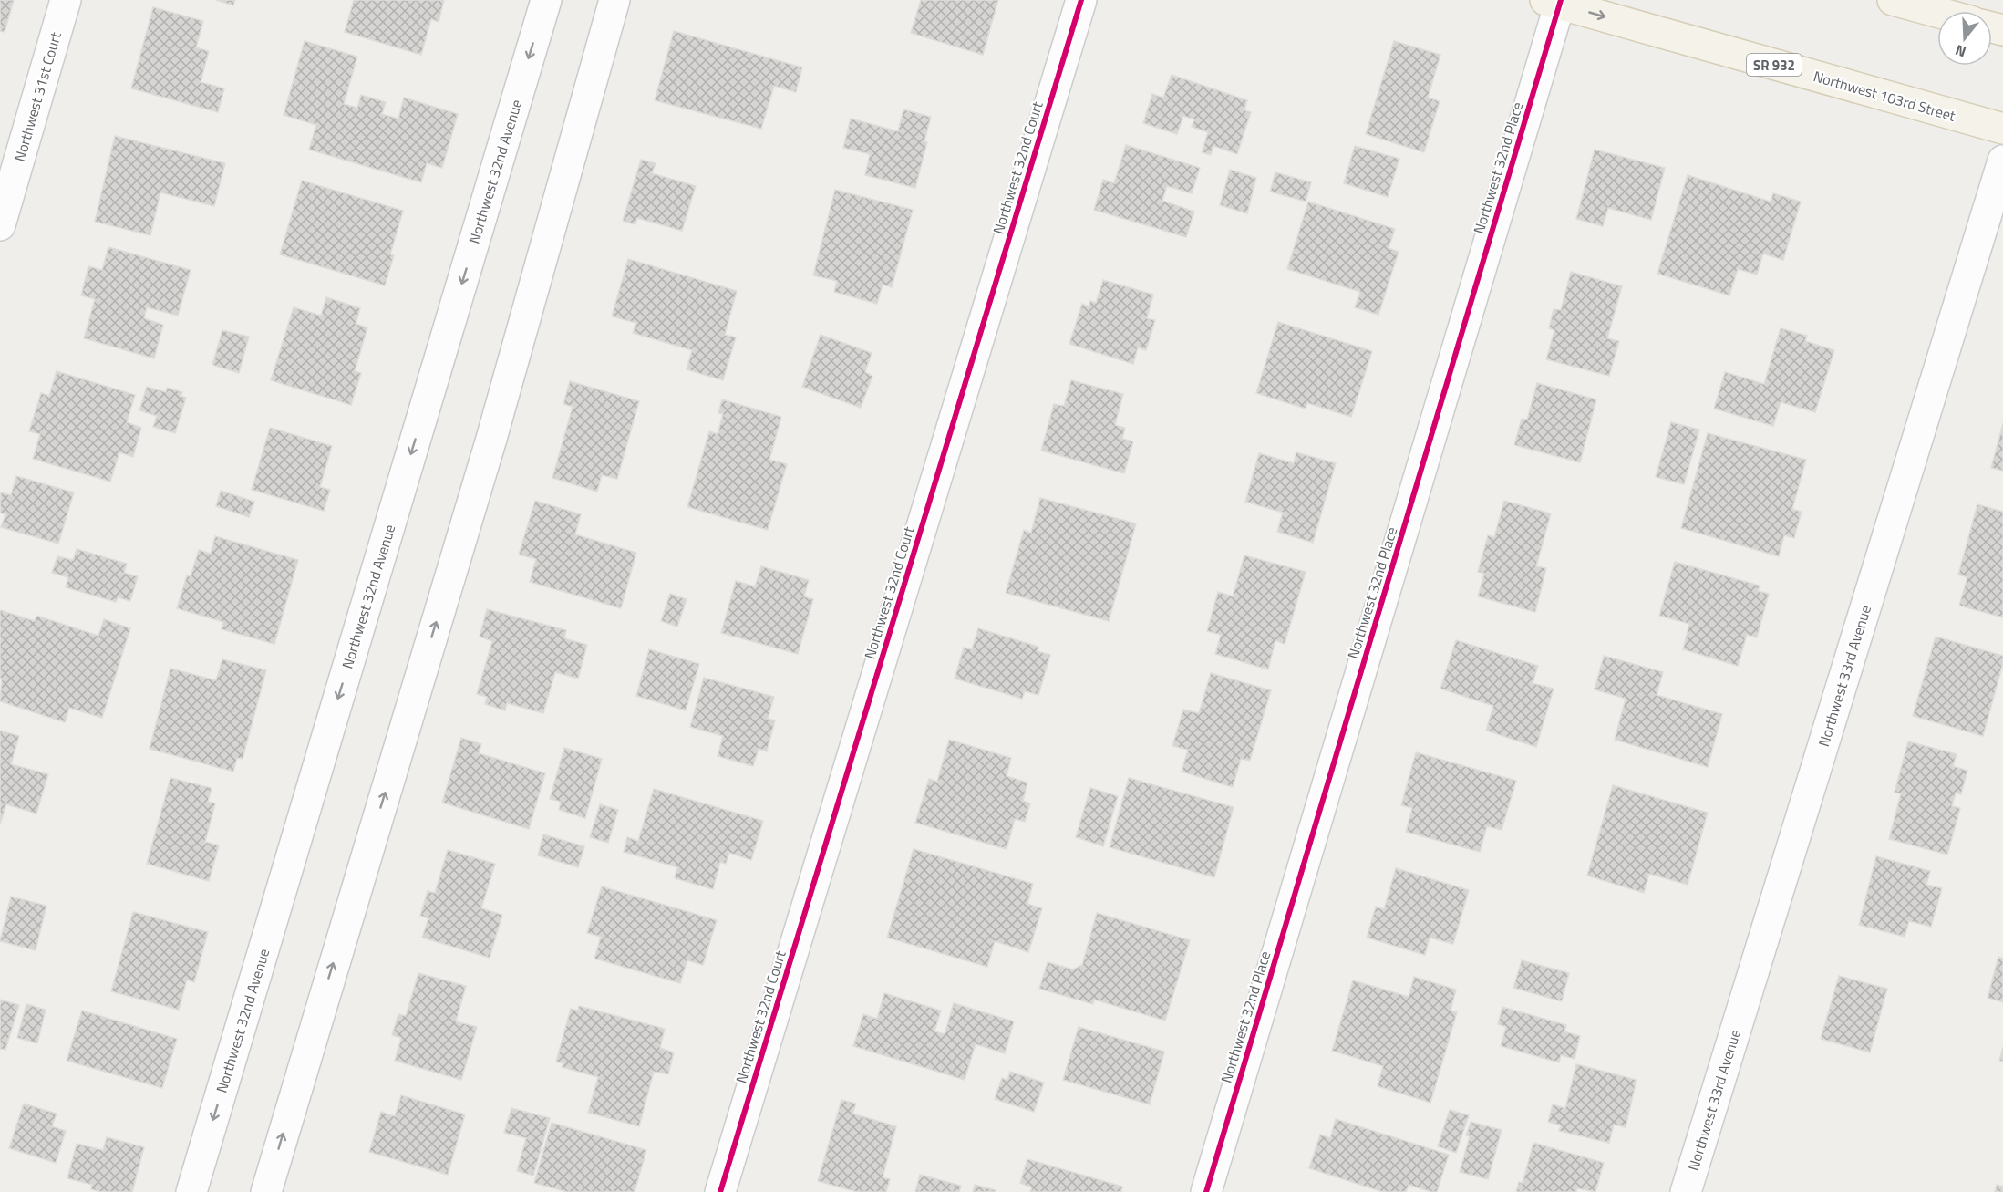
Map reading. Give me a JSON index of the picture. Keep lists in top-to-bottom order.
{
  "streets": {
    "main road": ["SR 932", "Northwest 103rd Street"],
    "street": [
      "Northwest 31st Court",
      "Northwest 32nd Court",
      "Northwest 32nd Place",
      "Northwest 32nd Avenue",
      "Northwest 33rd Avenue"
    ]
  },
  "crossings": [
    ["Northwest 103rd Street", "Northwest 32nd Place"]
  ],
  "one_way": ["Northwest 103rd Street"],
  "north": "bottom"
}
